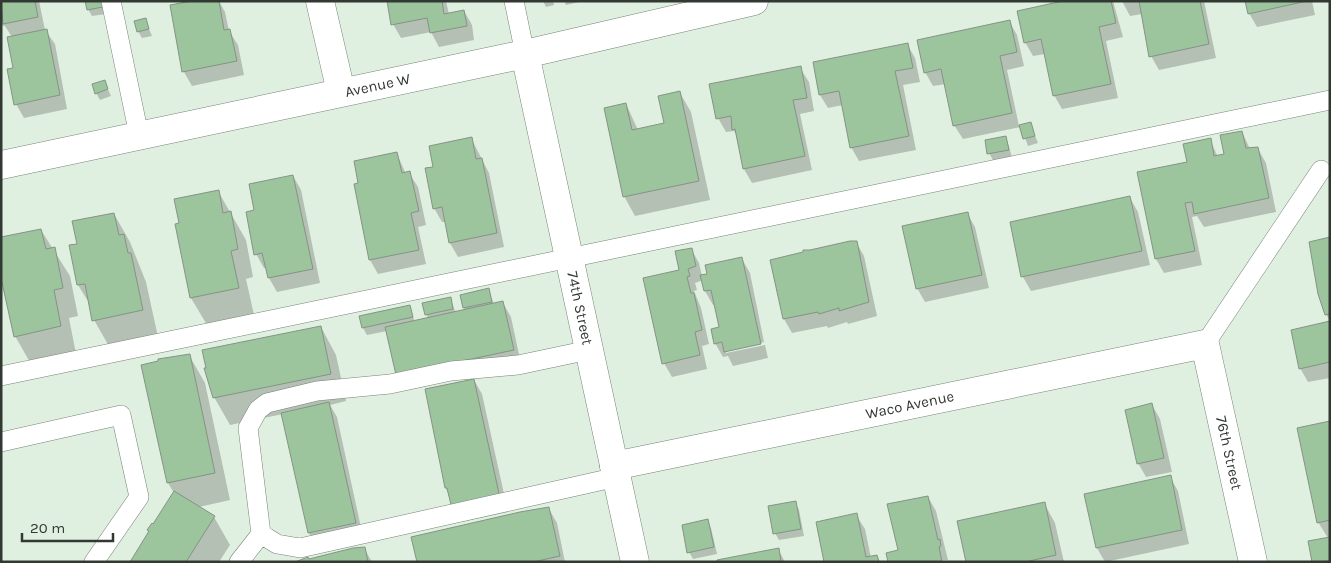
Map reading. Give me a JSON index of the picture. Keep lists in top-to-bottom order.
{
  "streets": {
    "street": [
      "Avenue W",
      "74th Street",
      "Waco Avenue",
      "76th Street"
    ]
  },
  "crossings": [
    ["Avenue W", "74th Street"],
    ["74th Street", "Waco Avenue"],
    ["Waco Avenue", "76th Street"]
  ],
  "scale_bar": "20 m"
}
